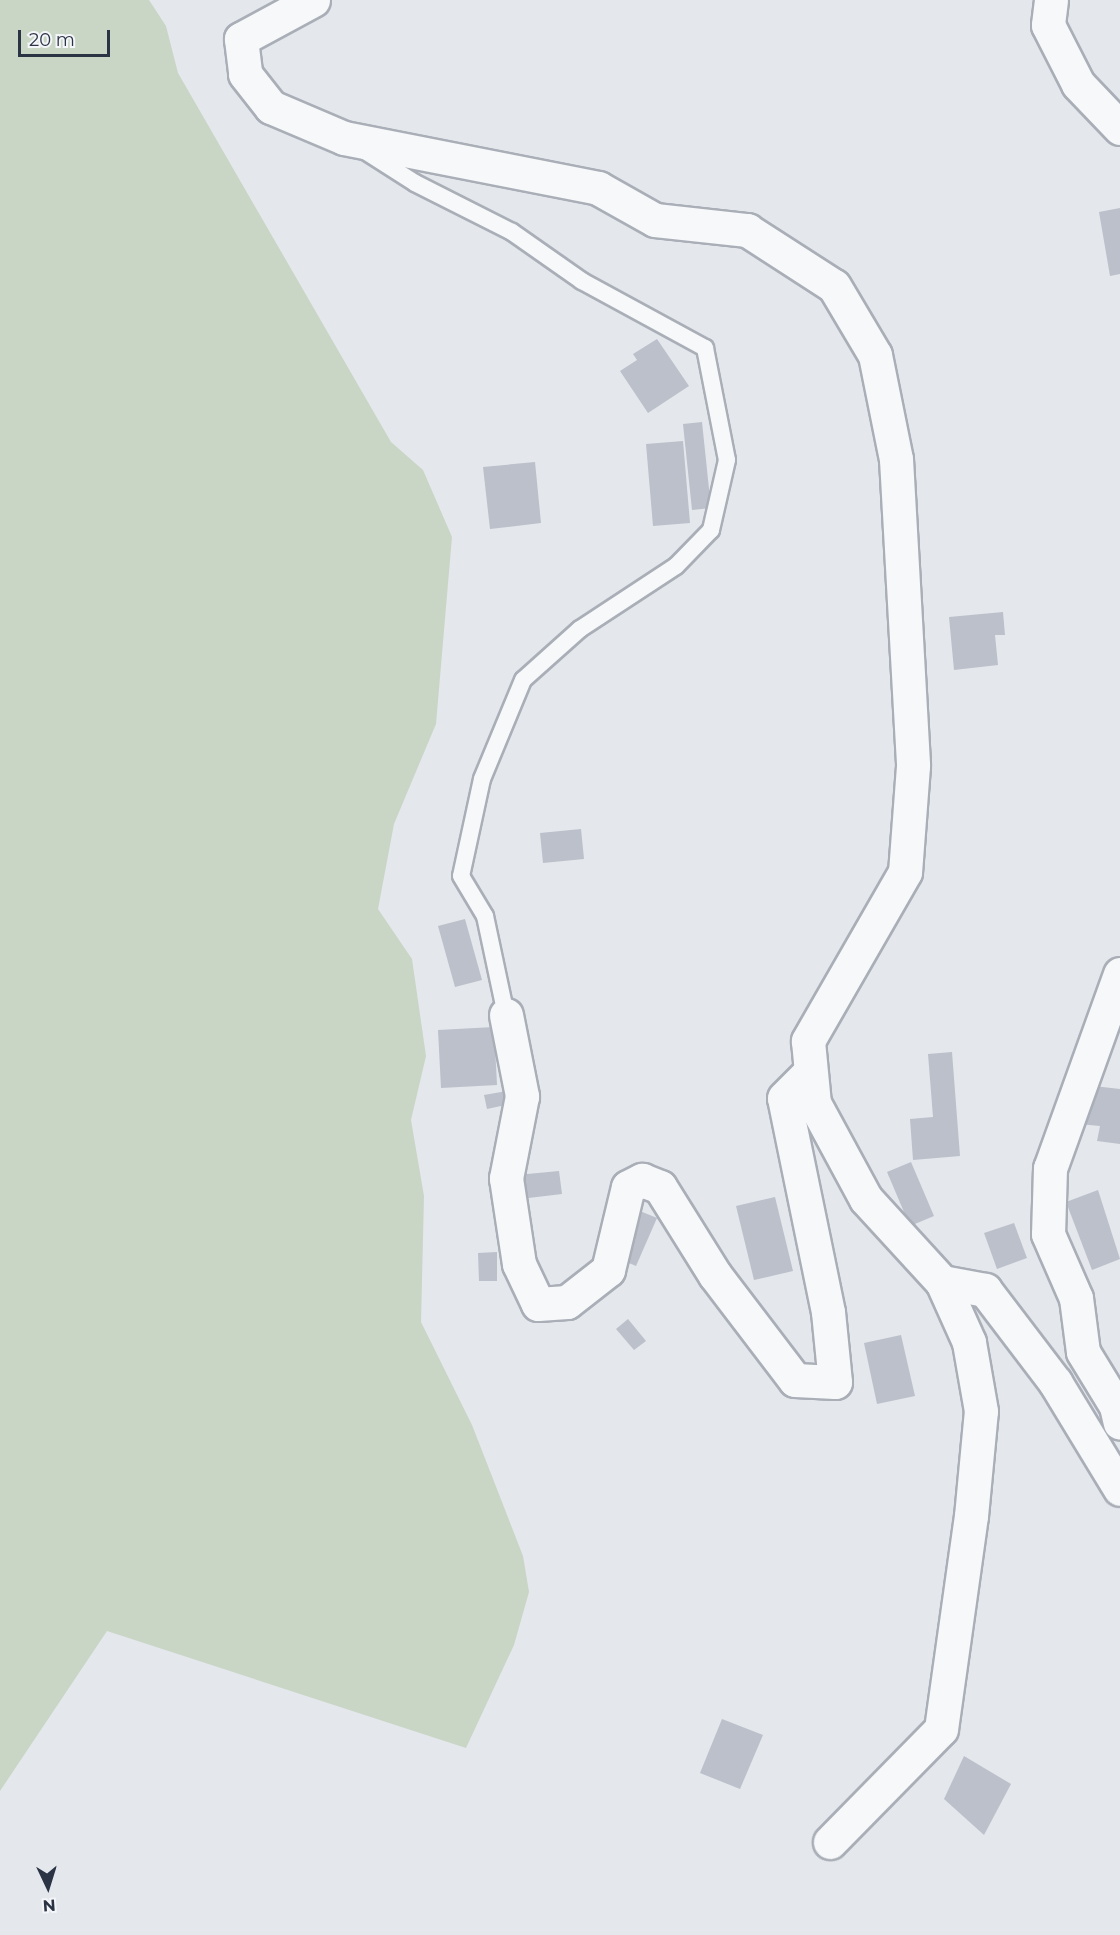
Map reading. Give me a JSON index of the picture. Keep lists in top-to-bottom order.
{
  "scale_bar": "20 m",
  "north": "bottom"
}
